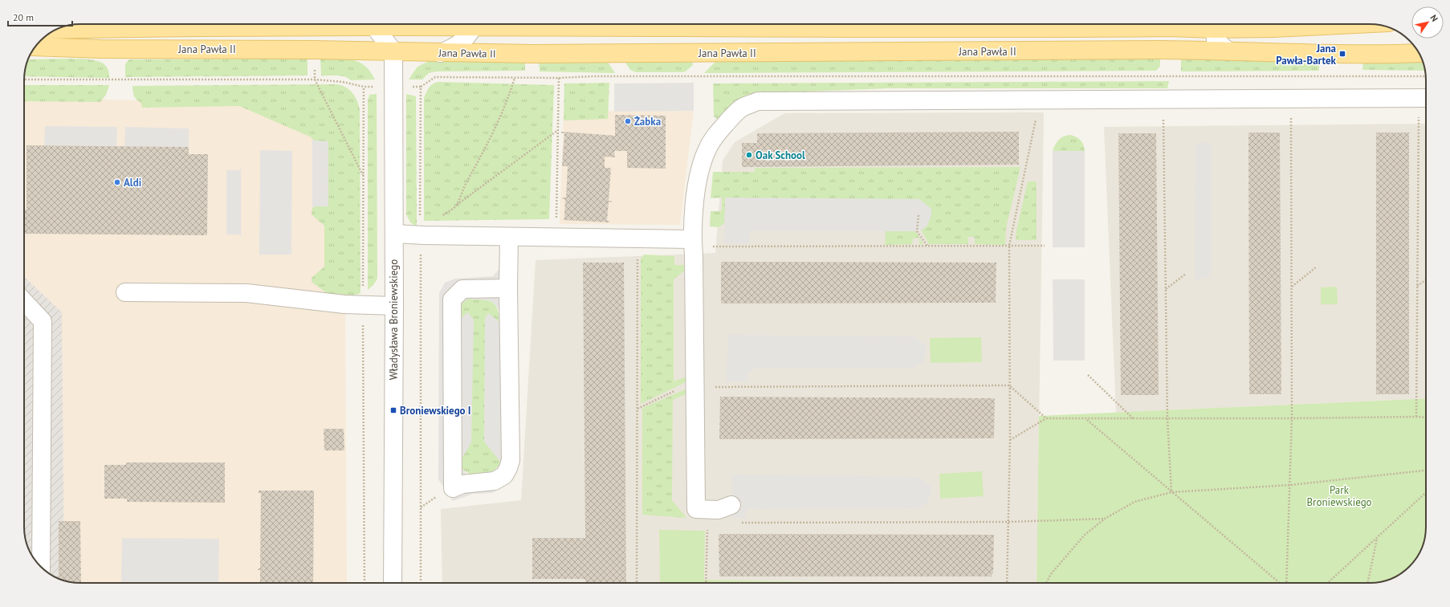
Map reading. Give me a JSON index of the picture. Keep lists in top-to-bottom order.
{
  "streets": {
    "main road": ["Jana Pawła II"],
    "street": ["Władysława Broniewskiego"]
  },
  "crossings": [
    ["Jana Pawła II", "Władysława Broniewskiego"]
  ],
  "parks": ["Park Broniewskiego"],
  "places": {
    "transit": ["Jana Pawła-Bartek", "Broniewskiego I"],
    "other": ["Żabka", "Oak School", "Aldi"]
  },
  "scale_bar": "20 m",
  "north": "top right"
}
